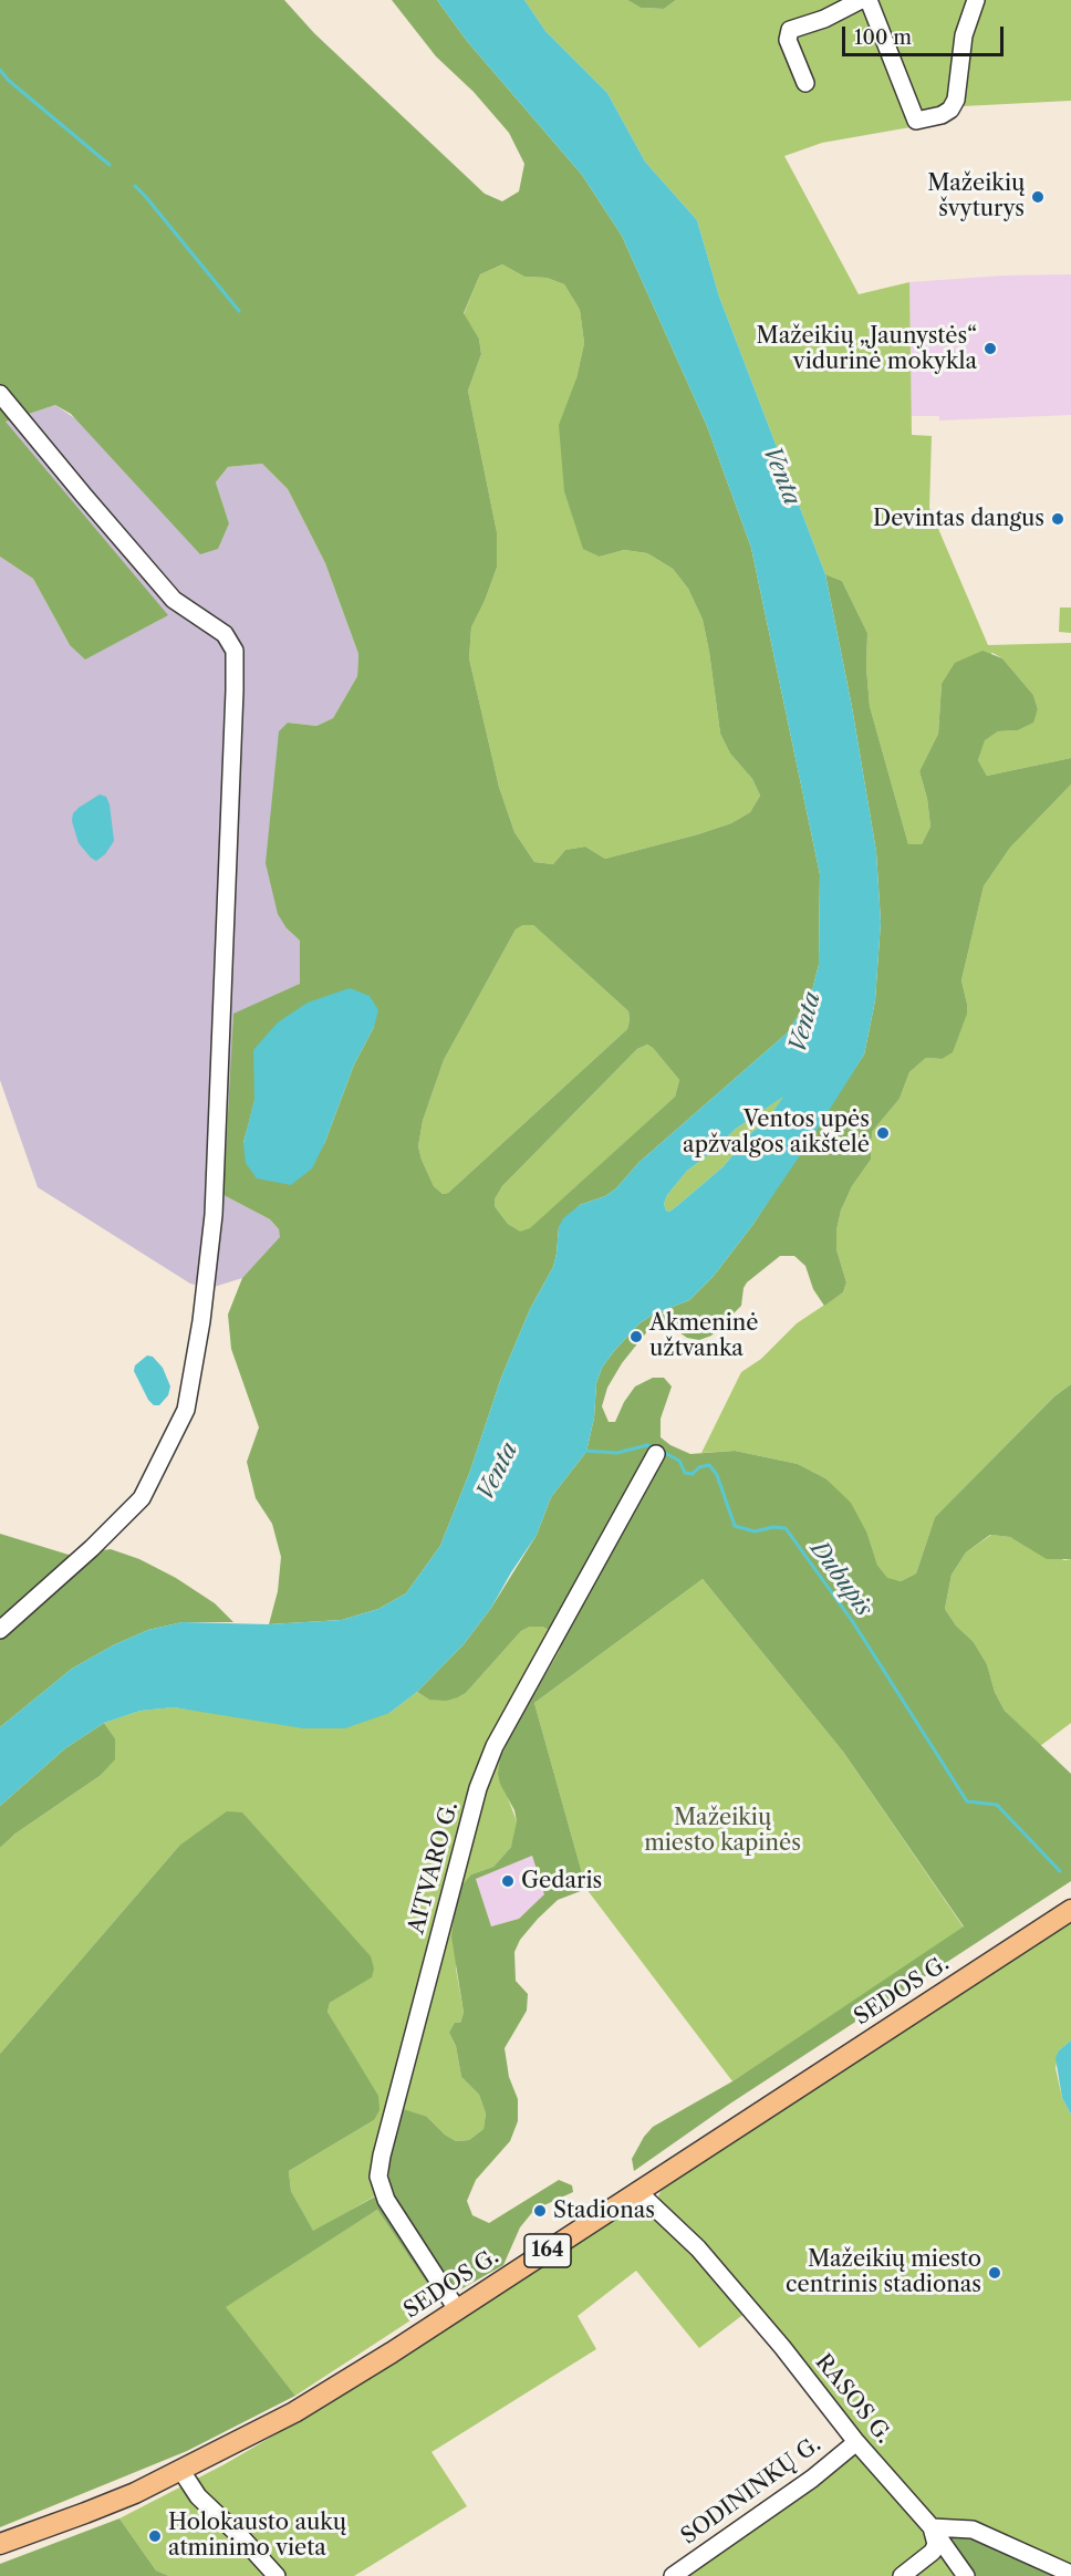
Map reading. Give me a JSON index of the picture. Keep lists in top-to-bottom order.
{
  "streets": {
    "main road": ["SEDOS G.", "164"],
    "street": ["AITVARO G.", "RASOS G.", "SODININKŲ G."]
  },
  "crossings": [
    ["AITVARO G.", "SEDOS G."],
    ["SEDOS G.", "RASOS G."],
    ["RASOS G.", "SODININKŲ G."]
  ],
  "water": ["Venta", "Dubupis"],
  "parks": ["Mažeikių miesto kapinės"],
  "places": [
    "Mažeikių švyturys",
    "Mažeikių „Jaunystės“ vidurinė mokykla",
    "Devintas dangus",
    "Ventos upės apžvalgos aikštelė",
    "Akmeninė užtvanka",
    "Gedaris",
    "Stadionas",
    "Mažeikių miesto centrinis stadionas",
    "Holokausto aukų atminimo vieta"
  ],
  "scale_bar": "100 m"
}
